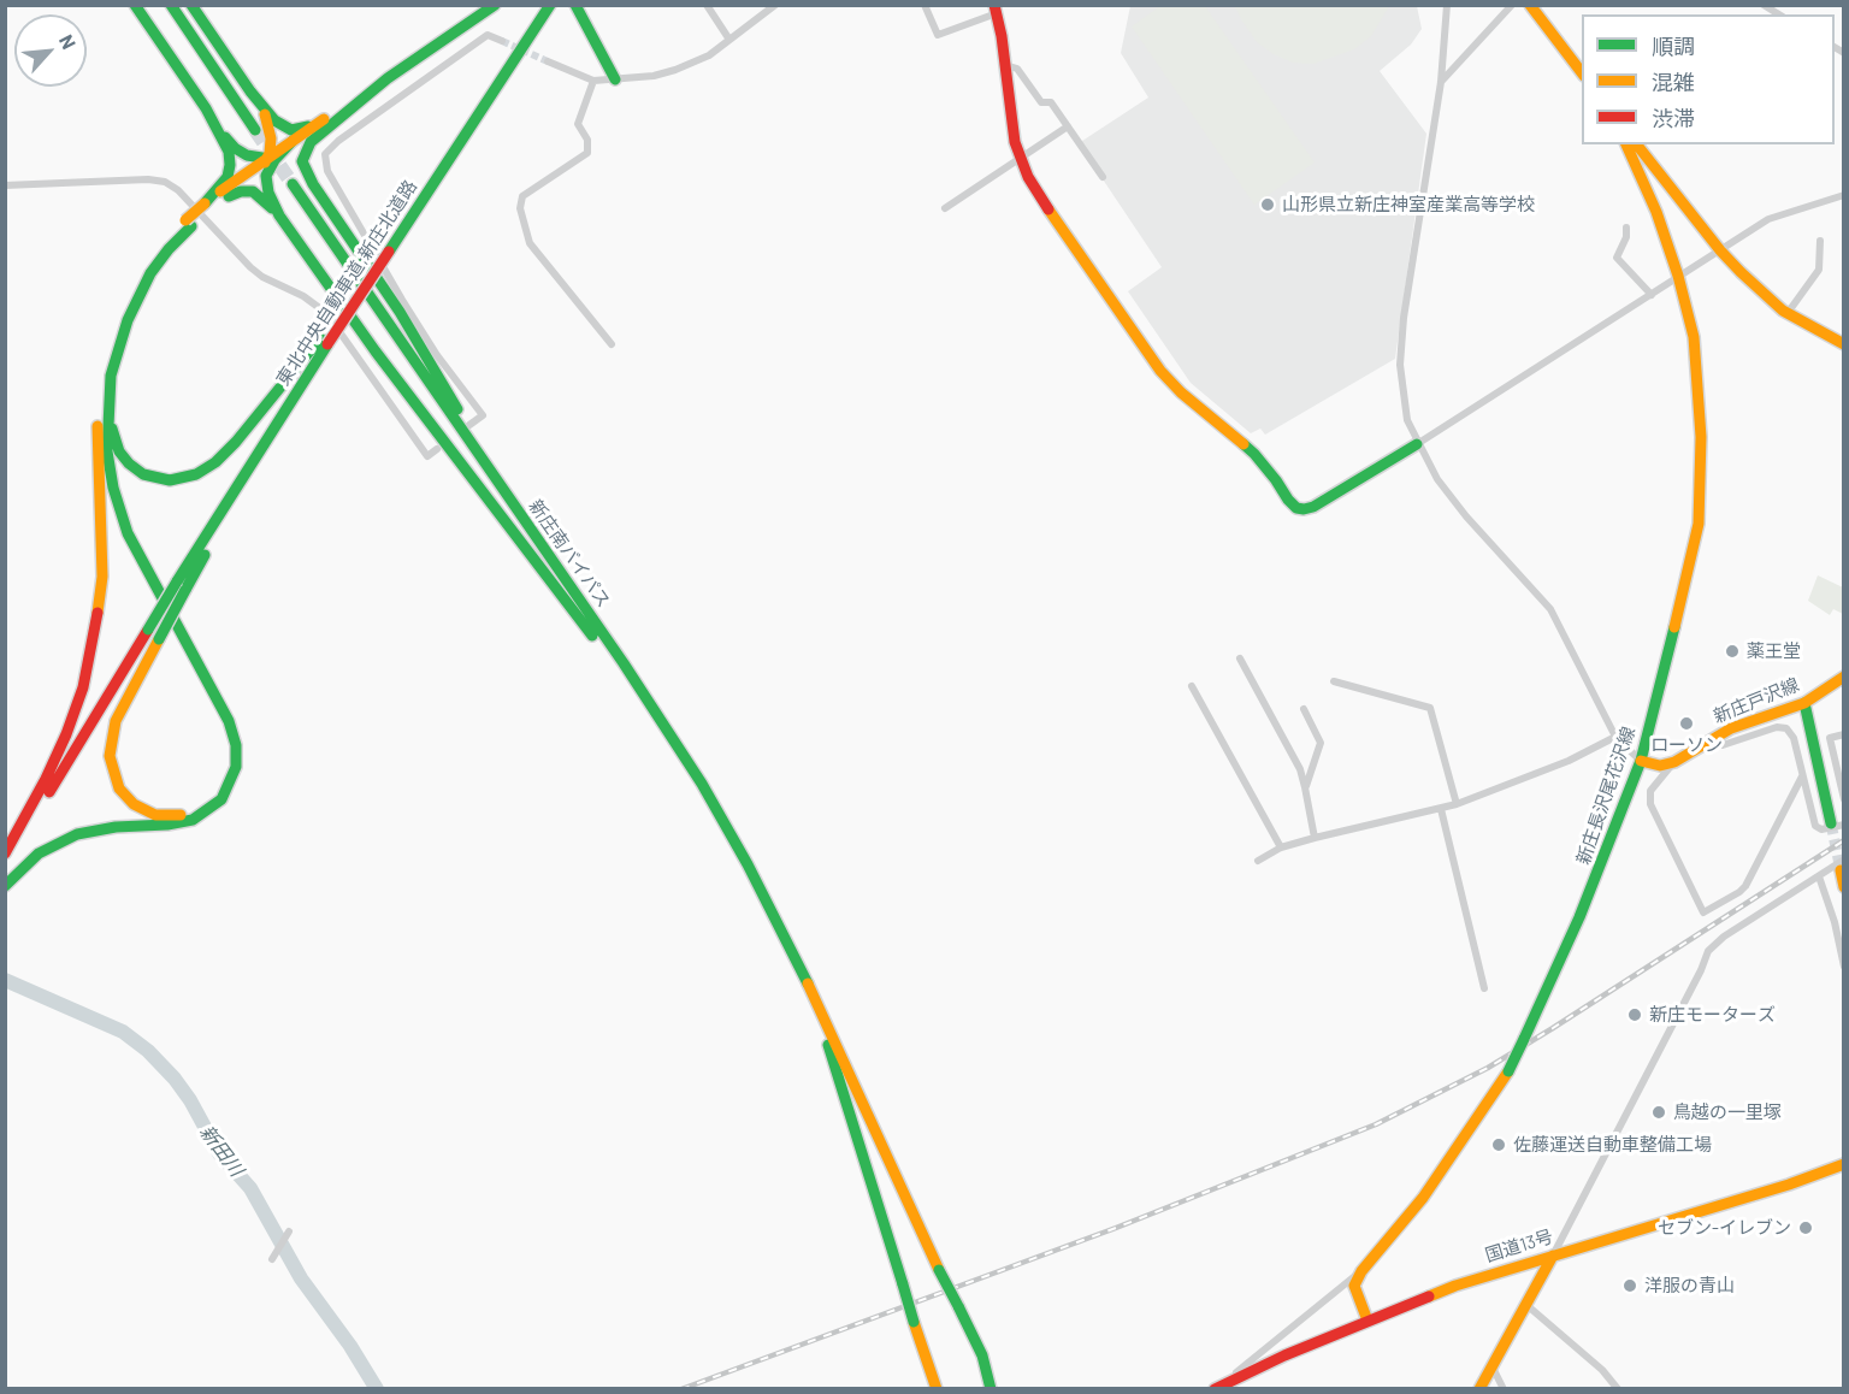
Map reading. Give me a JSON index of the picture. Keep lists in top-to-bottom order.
{
  "streets": {
    "main road": [
      "東北中央自動車道;新庄北道路",
      "新庄南バイパス",
      "新庄戸沢線",
      "新庄長沢尾花沢線",
      "国道13号"
    ]
  },
  "water": ["新田川"],
  "places": [
    "山形県立新庄神室産業高等学校",
    "薬王堂",
    "ローソン",
    "新庄モーターズ",
    "鳥越の一里塚",
    "佐藤運送自動車整備工場",
    "セブン-イレブン",
    "洋服の青山"
  ],
  "legend": ["順調", "混雑", "渋滞"],
  "north": "top right"
}
